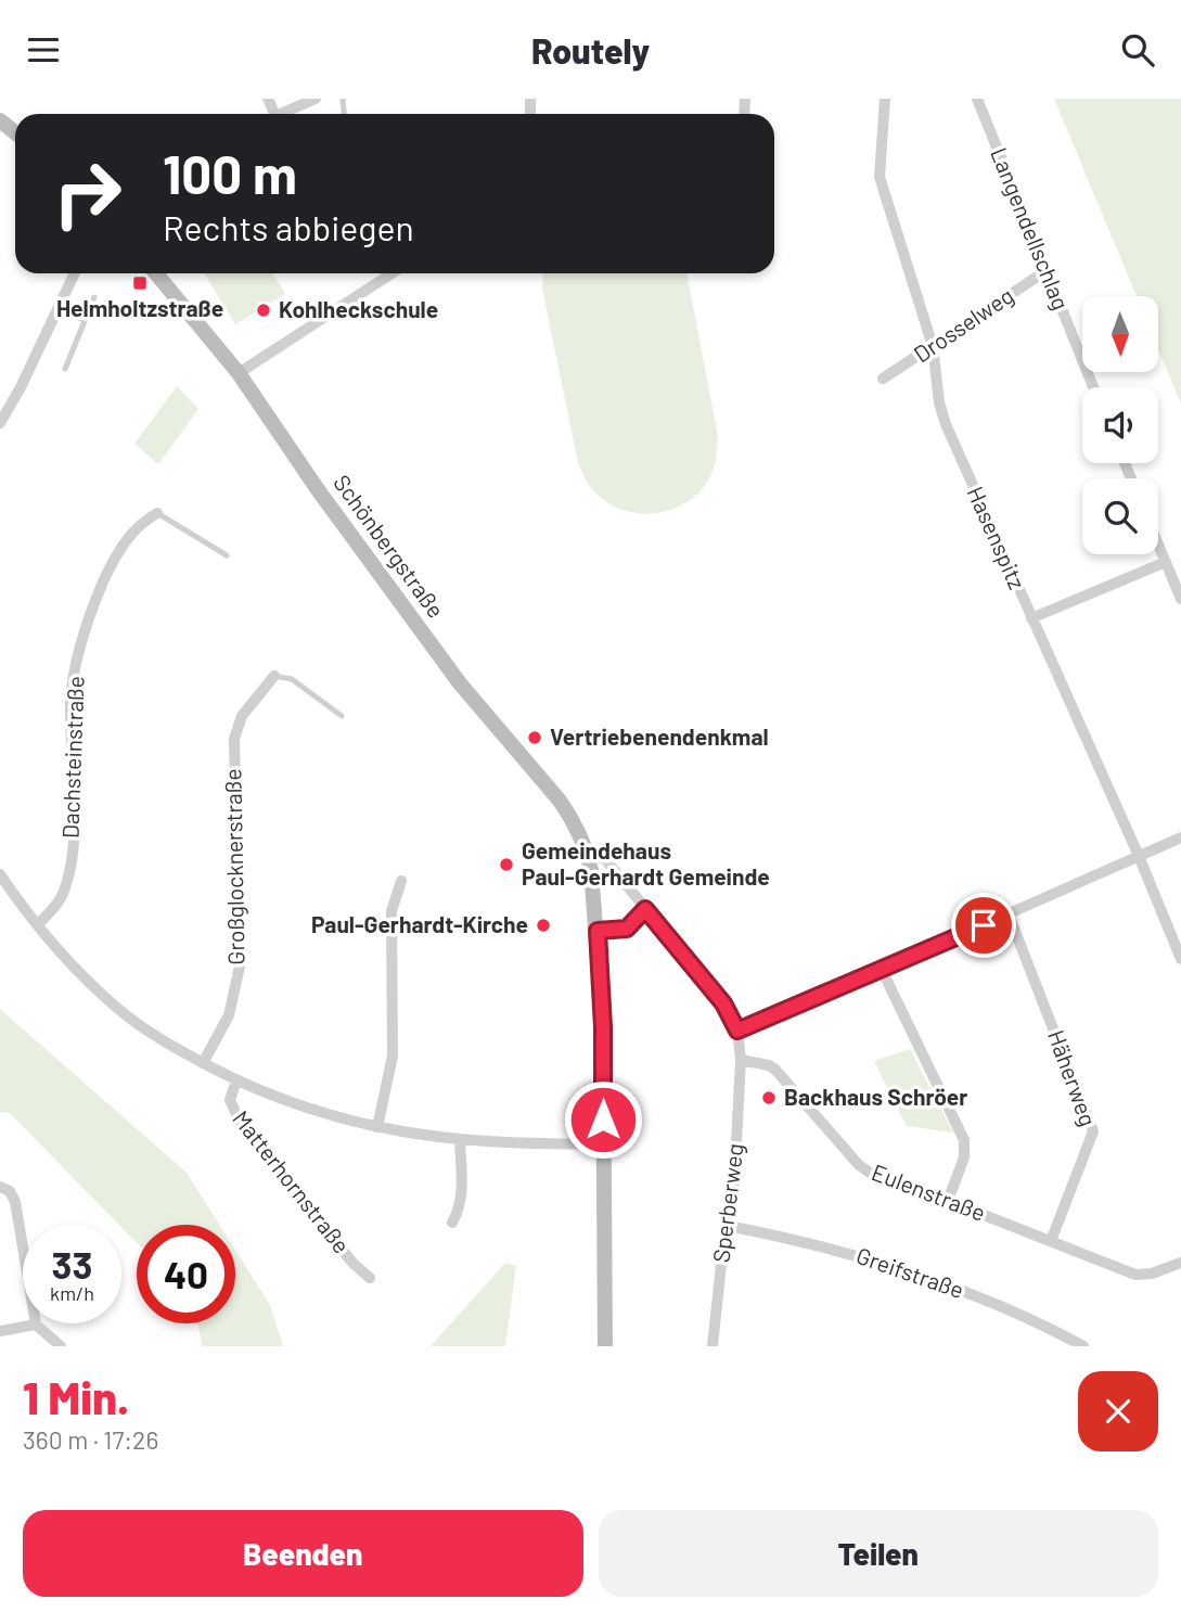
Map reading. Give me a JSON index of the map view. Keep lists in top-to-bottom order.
{
  "streets": {
    "street": [
      "Langendellschlag",
      "Drosselweg",
      "Hasenspitz",
      "Schönbergstraße",
      "Dachsteinstraße",
      "Großglocknerstraße",
      "Häherweg",
      "Matterhornstraße",
      "Eulenstraße",
      "Sperberweg",
      "Greifstraße"
    ]
  },
  "crossings": [
    ["Langendellschlag", "Drosselweg"],
    ["Drosselweg", "Hasenspitz"],
    ["Häherweg", "Eulenstraße"],
    ["Eulenstraße", "Sperberweg"],
    ["Sperberweg", "Greifstraße"]
  ],
  "places": {
    "transit": ["Helmholtzstraße"],
    "other": [
      "Kohlheckschule",
      "Vertriebenendenkmal",
      "Gemeindehaus Paul-Gerhardt Gemeinde",
      "Paul-Gerhardt-Kirche",
      "Backhaus Schröer"
    ]
  },
  "north": "bottom",
  "page": {
    "header": "Routely",
    "turn": ["100 m", "Rechts abbiegen"],
    "speed": "33 km/h",
    "limit": "40",
    "heading": ["1 Min.", "360 m · 17:26"],
    "buttons": ["Beenden", "Teilen"]
  }
}
